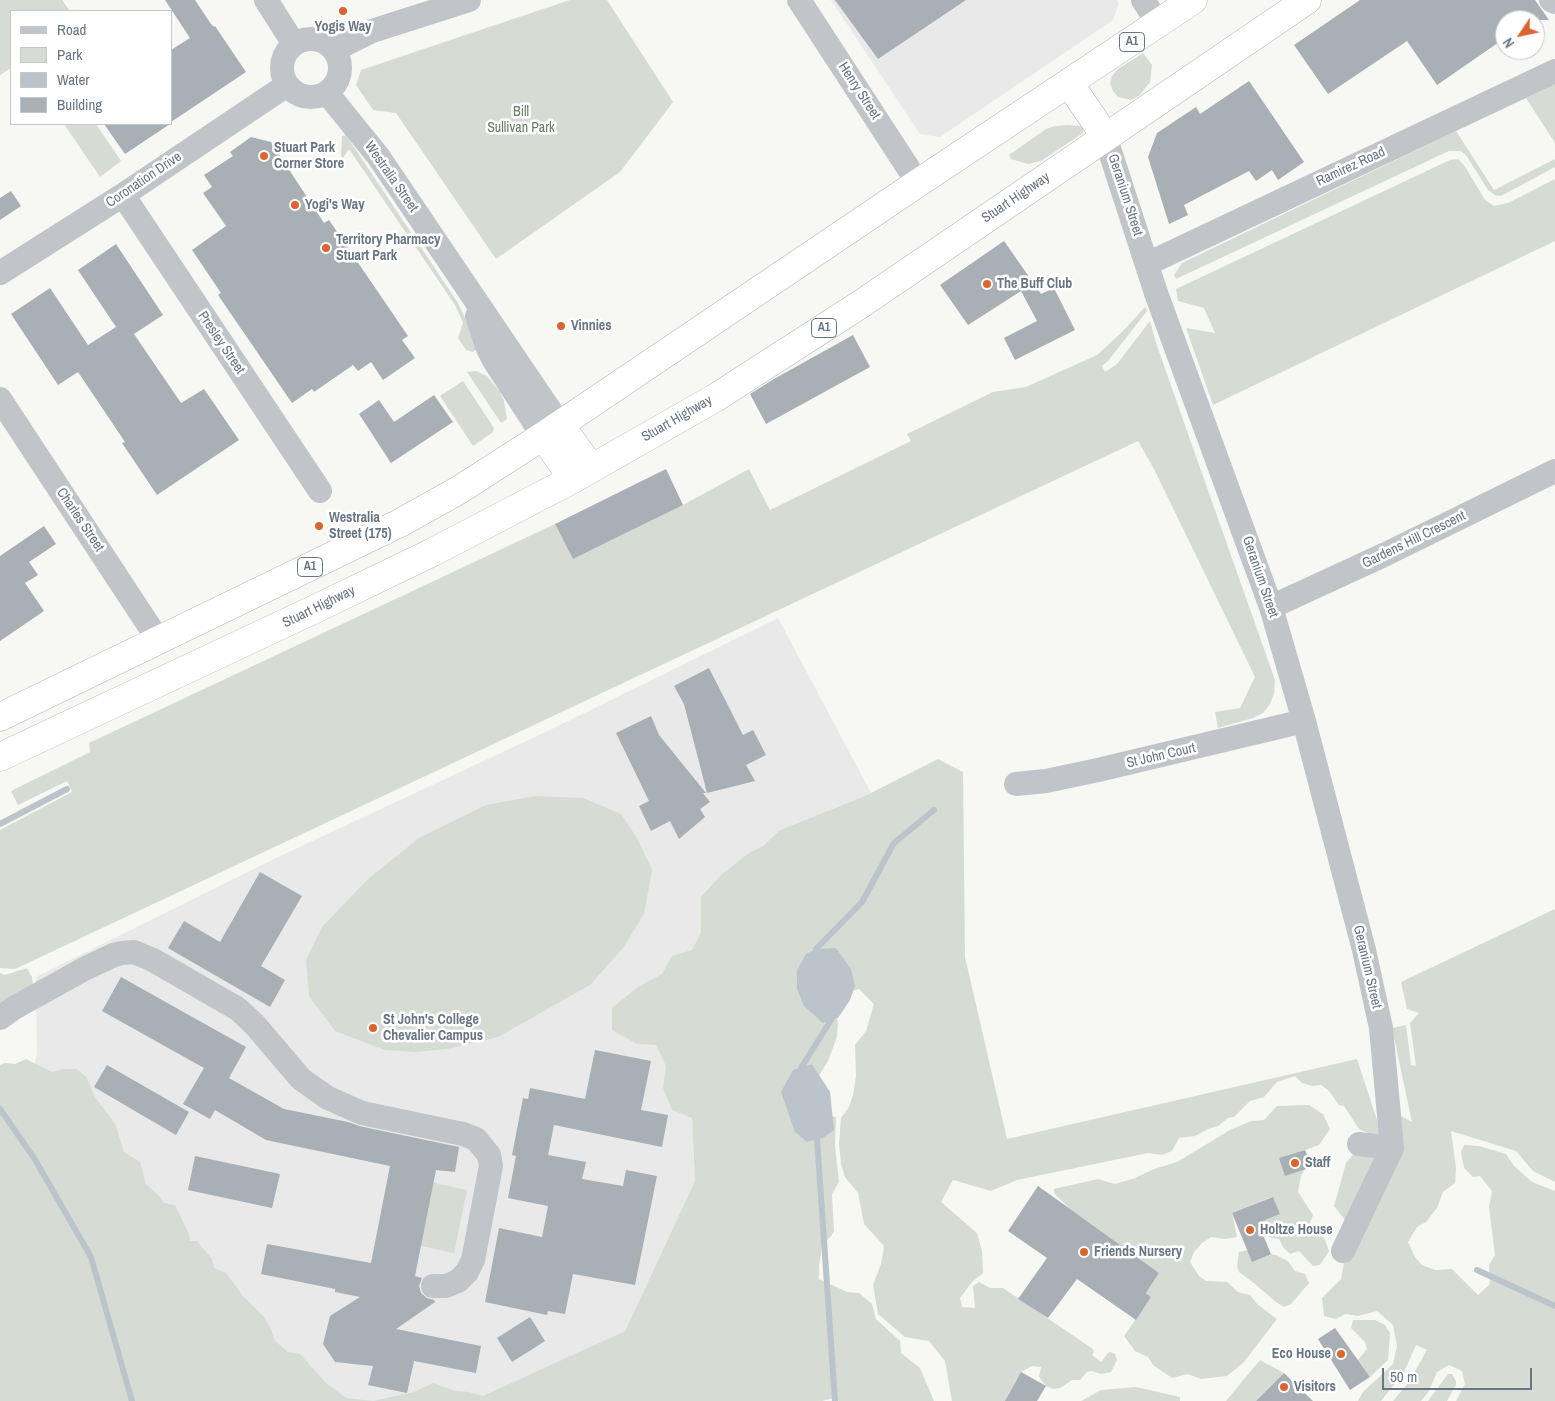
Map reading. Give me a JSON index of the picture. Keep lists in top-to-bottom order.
{
  "streets": {
    "highway": ["A1", "Westralia Street", "Stuart Highway"],
    "street": [
      "Henry Street",
      "Ramirez Road",
      "Coronation Drive",
      "Geranium Street",
      "Presley Street",
      "Charles Street",
      "Gardens Hill Crescent",
      "St John Court"
    ]
  },
  "crossings": [
    ["A1", "Henry Street"],
    ["A1", "Westralia Street"],
    ["A1", "Charles Street"],
    ["Ramirez Road", "Geranium Street"],
    ["Westralia Street", "Coronation Drive"],
    ["Westralia Street", "Stuart Highway"],
    ["Coronation Drive", "Presley Street"],
    ["Geranium Street", "Stuart Highway"],
    ["Geranium Street", "Gardens Hill Crescent"],
    ["Geranium Street", "St John Court"]
  ],
  "parks": ["Bill Sullivan Park"],
  "places": [
    "Yogis Way",
    "Stuart Park Corner Store",
    "Yogi's Way",
    "Territory Pharmacy Stuart Park",
    "The Buff Club",
    "Vinnies",
    "Westralia Street (175)",
    "St John's College Chevalier Campus",
    "Staff",
    "Holtze House",
    "Friends Nursery",
    "Eco House",
    "Visitors"
  ],
  "legend": [
    "Road",
    "Park",
    "Water",
    "Building"
  ],
  "scale_bar": "50 m",
  "north": "bottom left"
}
